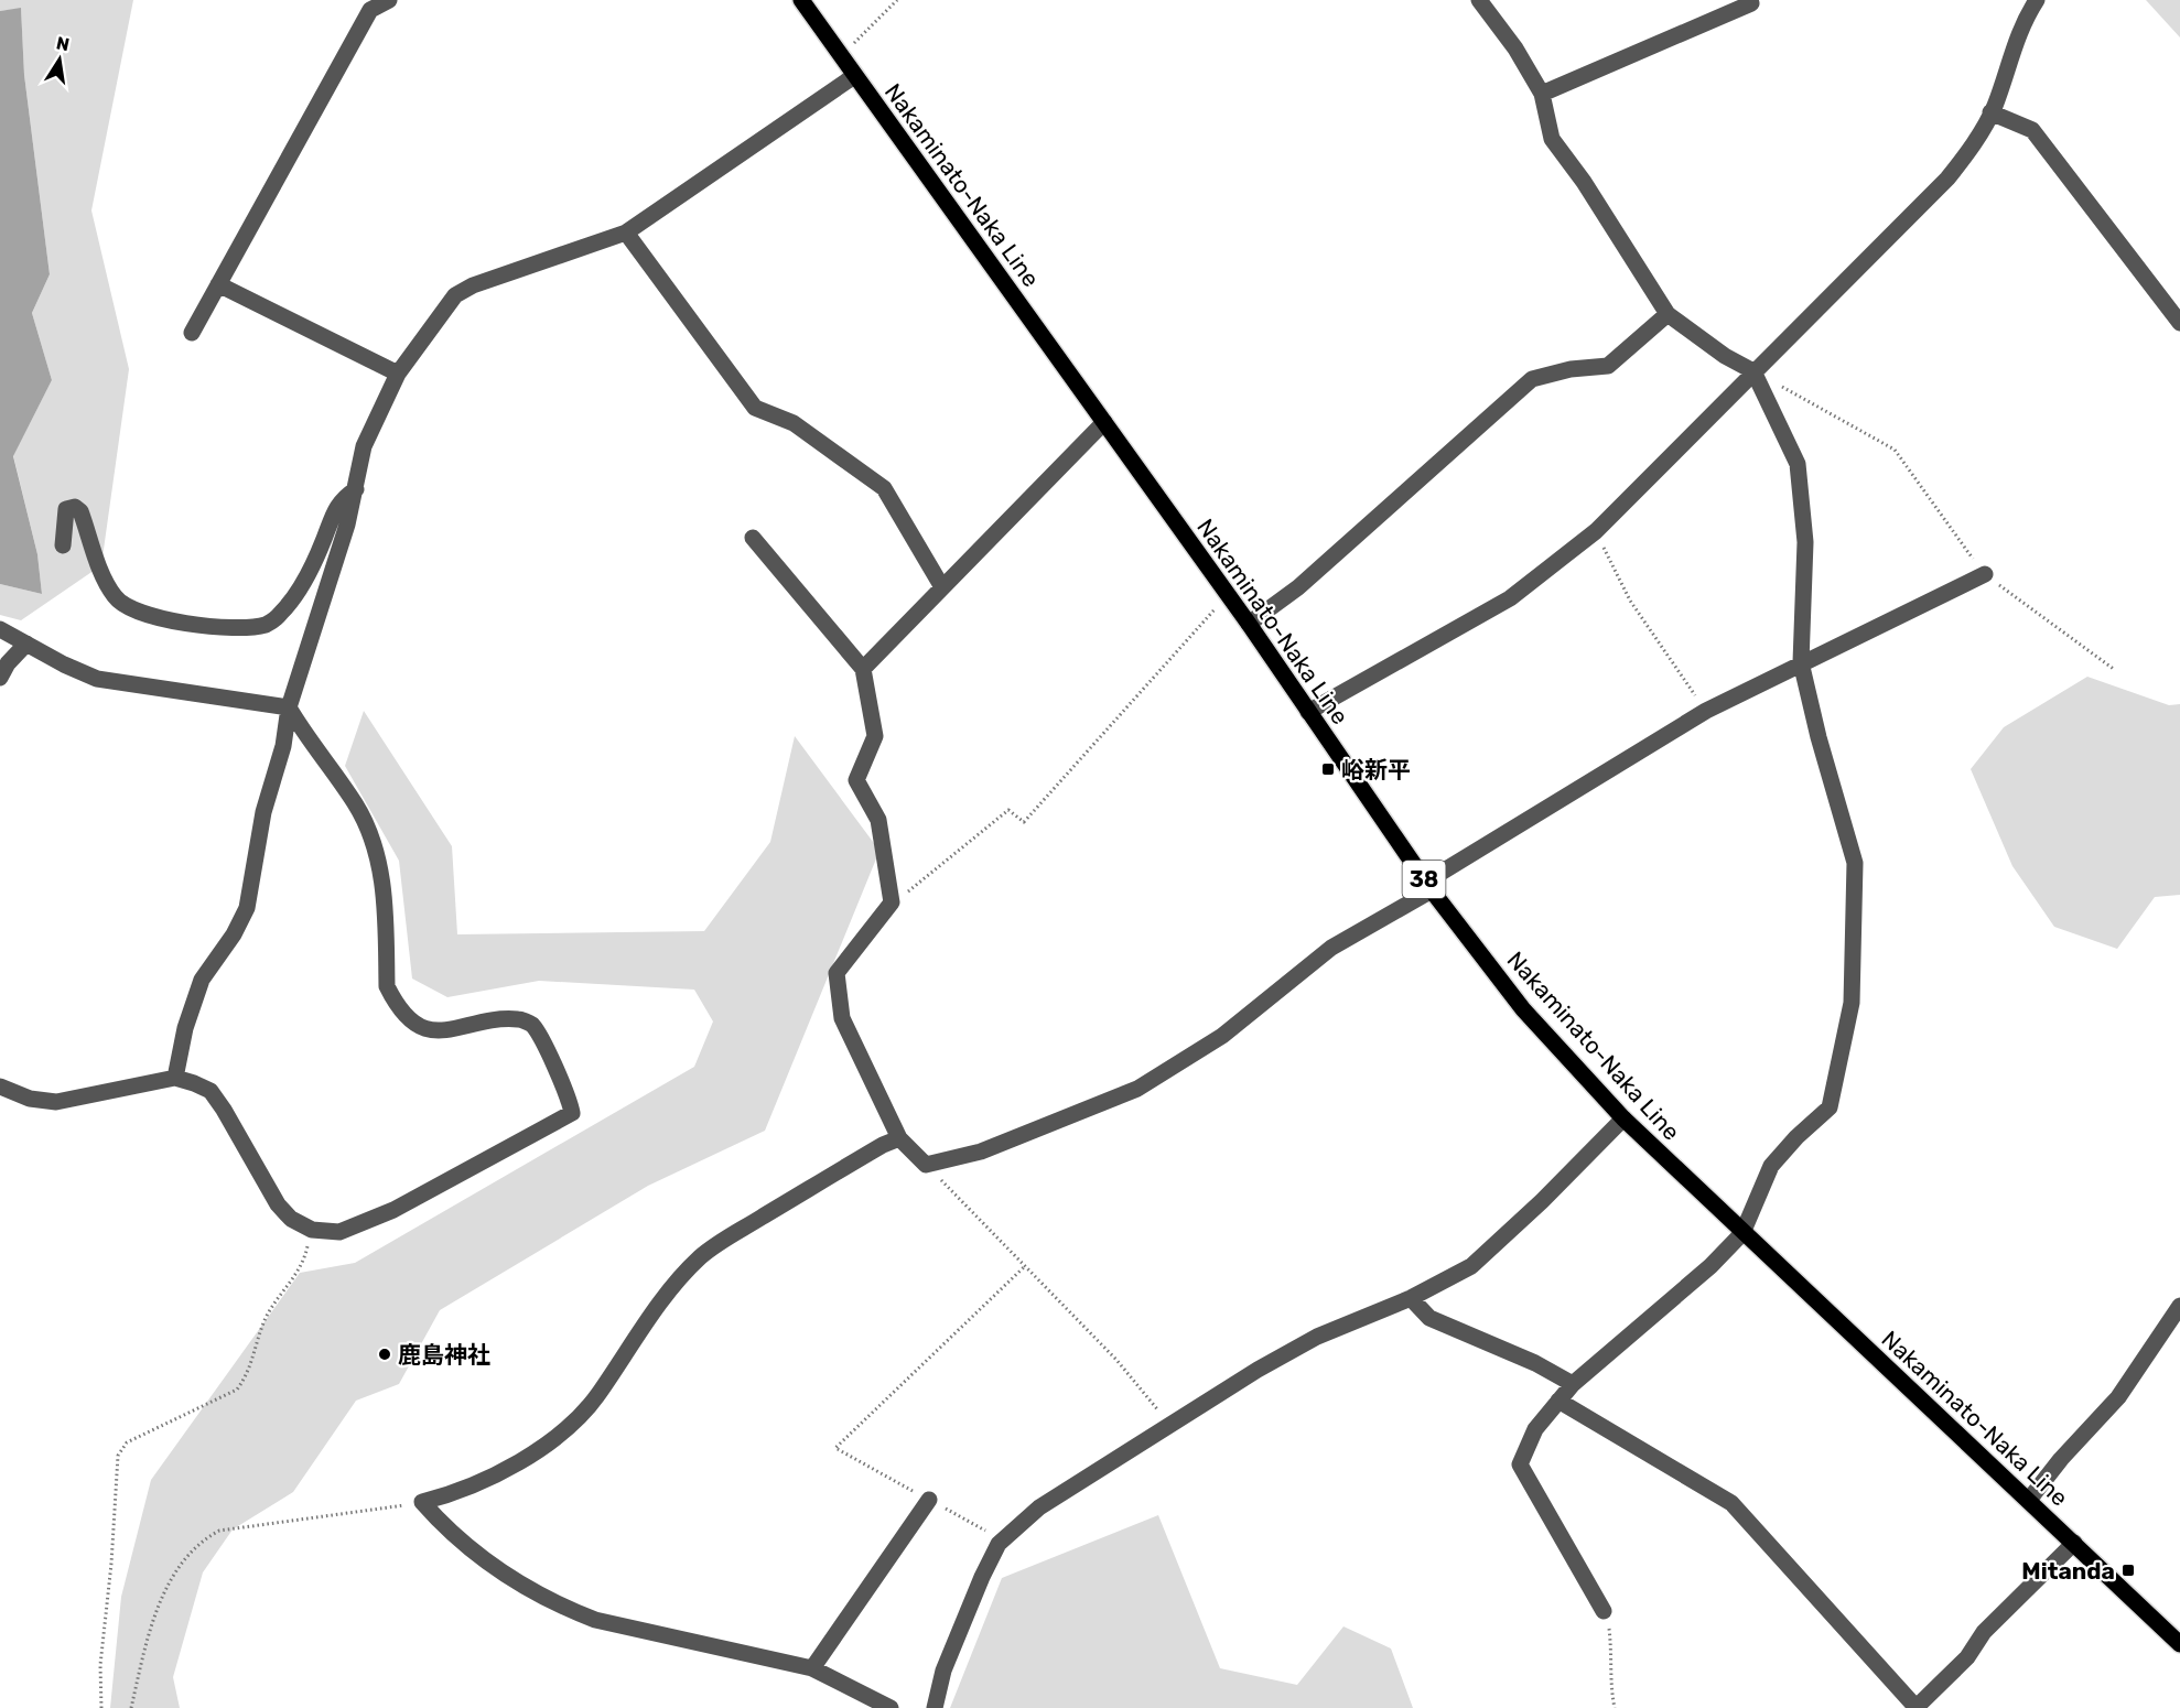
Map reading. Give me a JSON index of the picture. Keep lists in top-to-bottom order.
{
  "streets": {
    "main road": ["Nakaminato-Naka Line", "38"]
  },
  "places": {
    "transit": ["峪新平", "Mitanda"],
    "other": ["鹿島神社"]
  },
  "north": "top"
}
